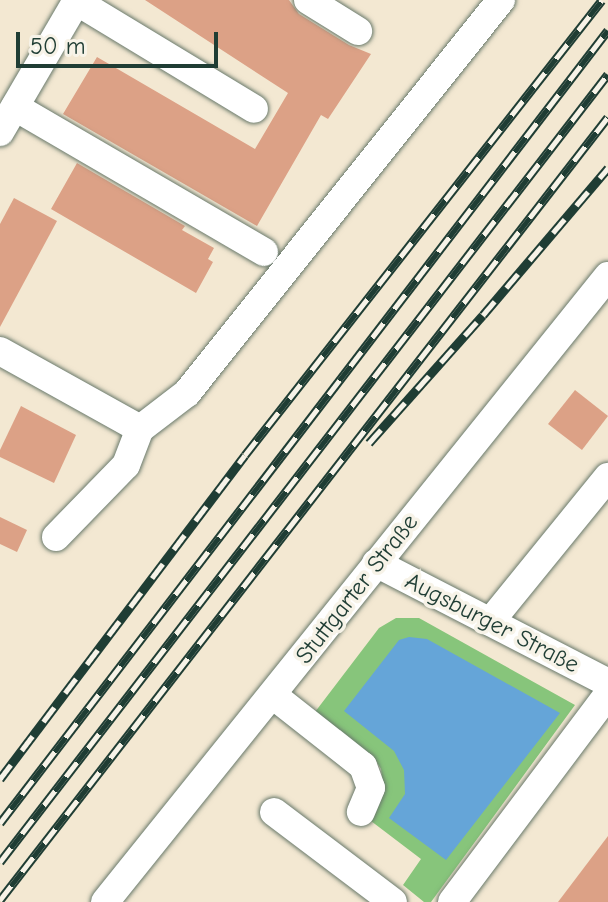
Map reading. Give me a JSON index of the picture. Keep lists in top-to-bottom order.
{
  "streets": {
    "street": ["Stuttgarter Straße", "Augsburger Straße"]
  },
  "crossings": [
    ["Stuttgarter Straße", "Augsburger Straße"]
  ],
  "scale_bar": "50 m"
}
